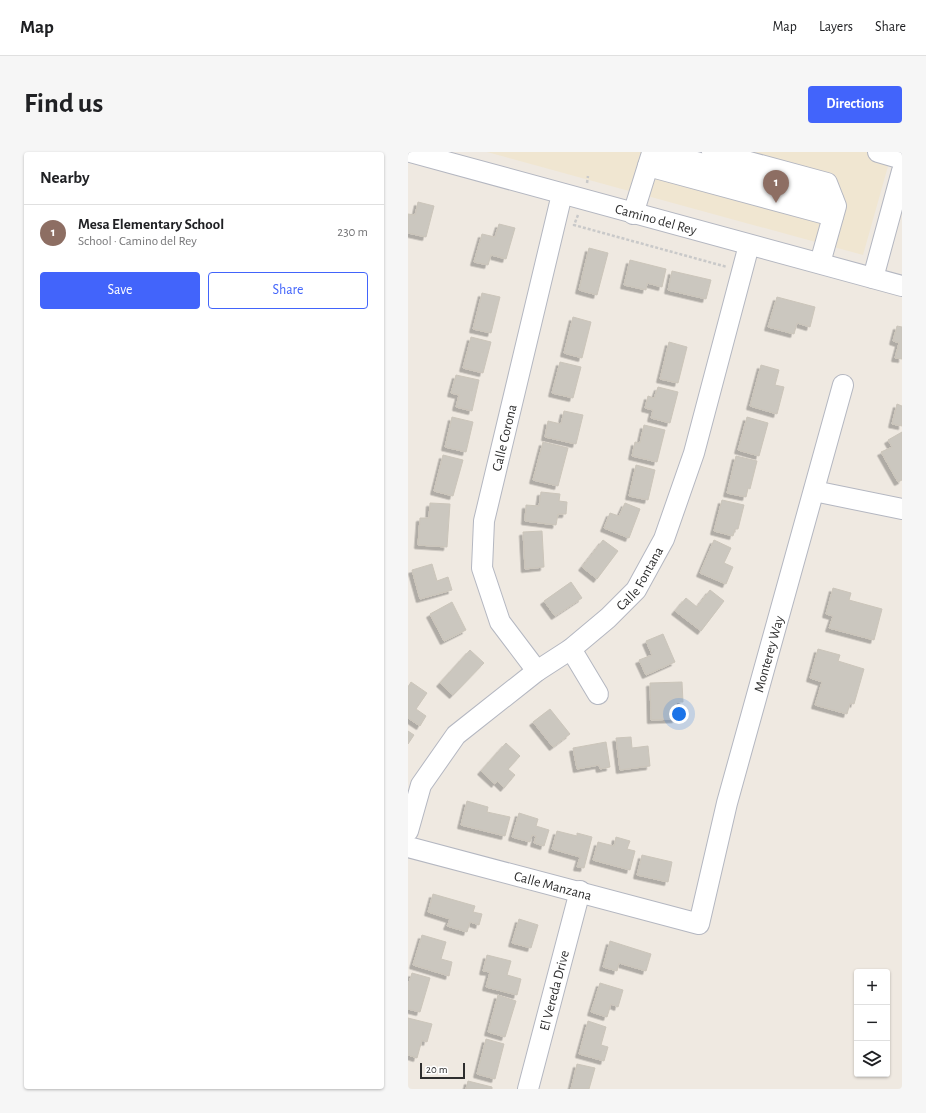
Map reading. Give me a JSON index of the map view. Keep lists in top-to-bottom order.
{
  "streets": {
    "street": [
      "Camino del Rey",
      "Calle Corona",
      "Calle Fontana",
      "Monterey Way",
      "Calle Manzana",
      "El Vereda Drive"
    ]
  },
  "crossings": [
    ["Camino del Rey", "Calle Corona"],
    ["Camino del Rey", "Calle Fontana"],
    ["Calle Corona", "Calle Fontana"],
    ["Monterey Way", "Calle Manzana"],
    ["Calle Manzana", "El Vereda Drive"]
  ],
  "scale_bar": "20 m",
  "page": {
    "header": "Map",
    "nav": ["Map", "Layers", "Share"],
    "buttons": [
      "Directions",
      ["Save", "Share"]
    ],
    "title": "Find us",
    "heading": "Nearby",
    "pins": "1",
    "list": [
      {
        "mark": "1",
        "name": "Mesa Elementary School",
        "note": "School · Camino del Rey",
        "value": "230 m"
      }
    ],
    "map_buttons": ["+", "−"],
    "scale": "20 m"
  }
}
